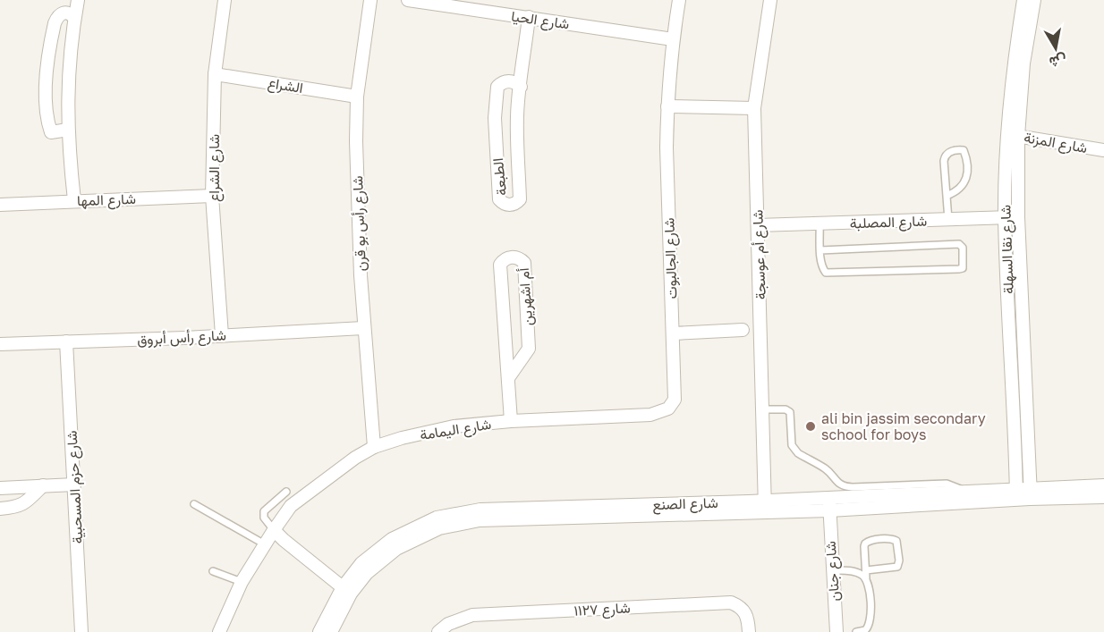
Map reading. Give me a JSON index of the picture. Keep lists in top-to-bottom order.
{
  "streets": {
    "street": [
      "شارع الحيا",
      "الشراع",
      "شارع المزنة",
      "شارع الشراع",
      "الطبعة",
      "شارع المها",
      "شارع المصلبة",
      "شارع رأس بو قرن",
      "شارع نقا السهلة",
      "شارع أم عوسجة",
      "شارع الجالبوت",
      "أم اشهرين",
      "شارع رأس أبروق",
      "شارع اليمامة",
      "شارع حزم المسحبية",
      "شارع الصنع",
      "شارع جنان",
      "شارع ١١٢٧"
    ]
  },
  "crossings": [
    ["شارع الحيا", "الطبعة"],
    ["شارع الحيا", "شارع الجالبوت"],
    ["الشراع", "شارع الشراع"],
    ["الشراع", "شارع رأس بو قرن"],
    ["شارع المزنة", "شارع نقا السهلة"],
    ["شارع الشراع", "شارع المها"],
    ["شارع الشراع", "شارع رأس أبروق"],
    ["شارع المصلبة", "شارع نقا السهلة"],
    ["شارع المصلبة", "شارع أم عوسجة"],
    ["شارع رأس بو قرن", "شارع رأس أبروق"],
    ["شارع رأس بو قرن", "شارع اليمامة"],
    ["شارع نقا السهلة", "شارع الصنع"],
    ["شارع أم عوسجة", "شارع الصنع"],
    ["شارع الجالبوت", "شارع اليمامة"],
    ["أم اشهرين", "شارع اليمامة"],
    ["شارع رأس أبروق", "شارع حزم المسحبية"],
    ["شارع الصنع", "شارع جنان"]
  ],
  "places": ["ali bin jassim secondary school for boys"],
  "north": "bottom"
}
